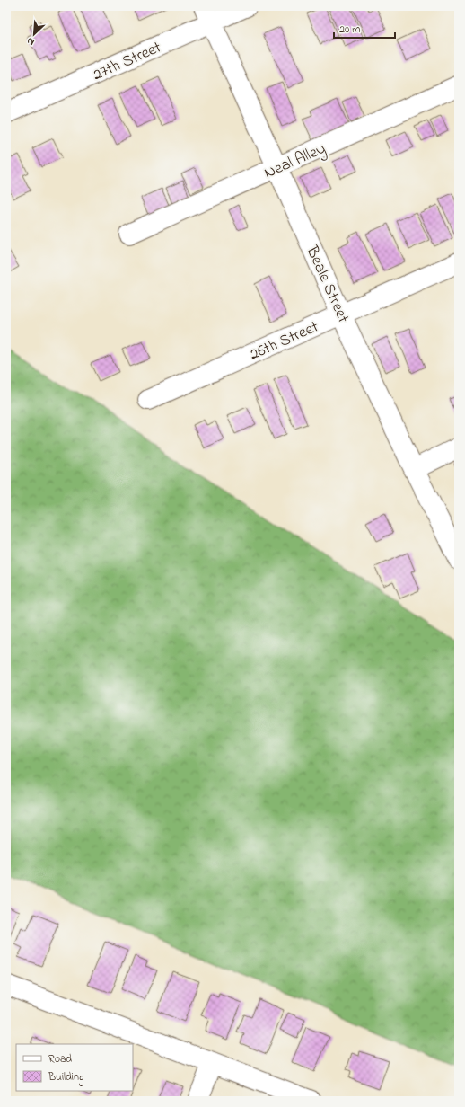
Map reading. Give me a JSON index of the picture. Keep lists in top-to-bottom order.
{
  "streets": {
    "street": [
      "27th Street",
      "Neal Alley",
      "Beale Street",
      "26th Street"
    ]
  },
  "crossings": [
    ["27th Street", "Beale Street"],
    ["Neal Alley", "Beale Street"],
    ["Beale Street", "26th Street"]
  ],
  "legend": ["Road", "Building"],
  "scale_bar": "20 m",
  "north": "bottom left"
}
